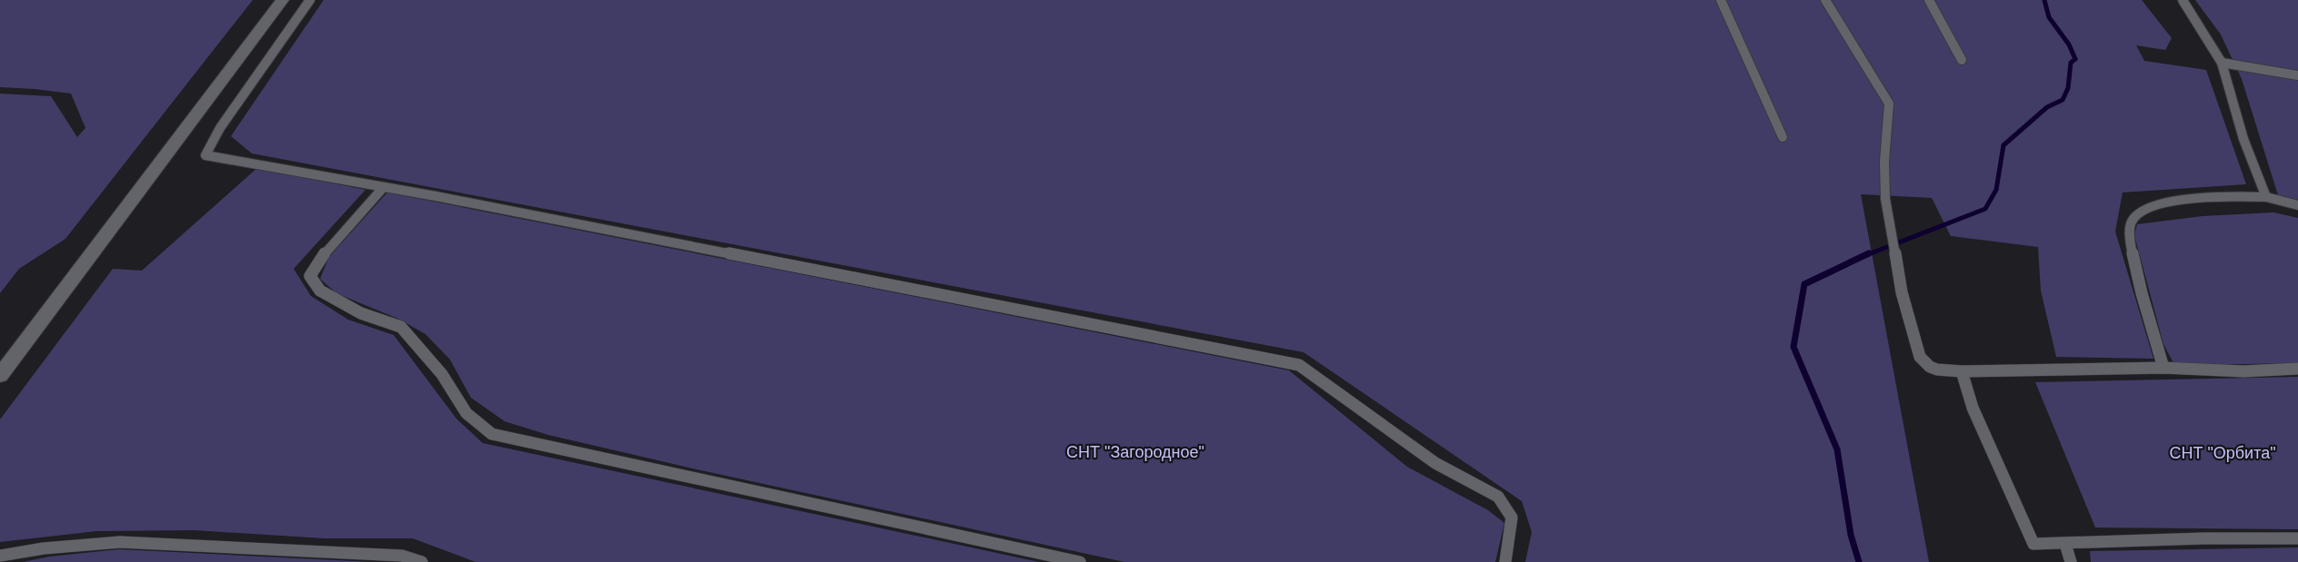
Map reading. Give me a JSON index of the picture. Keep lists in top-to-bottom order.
{
  "parks": ["СНТ \"Загородное\"", "CНТ \"Орбита\""]
}
